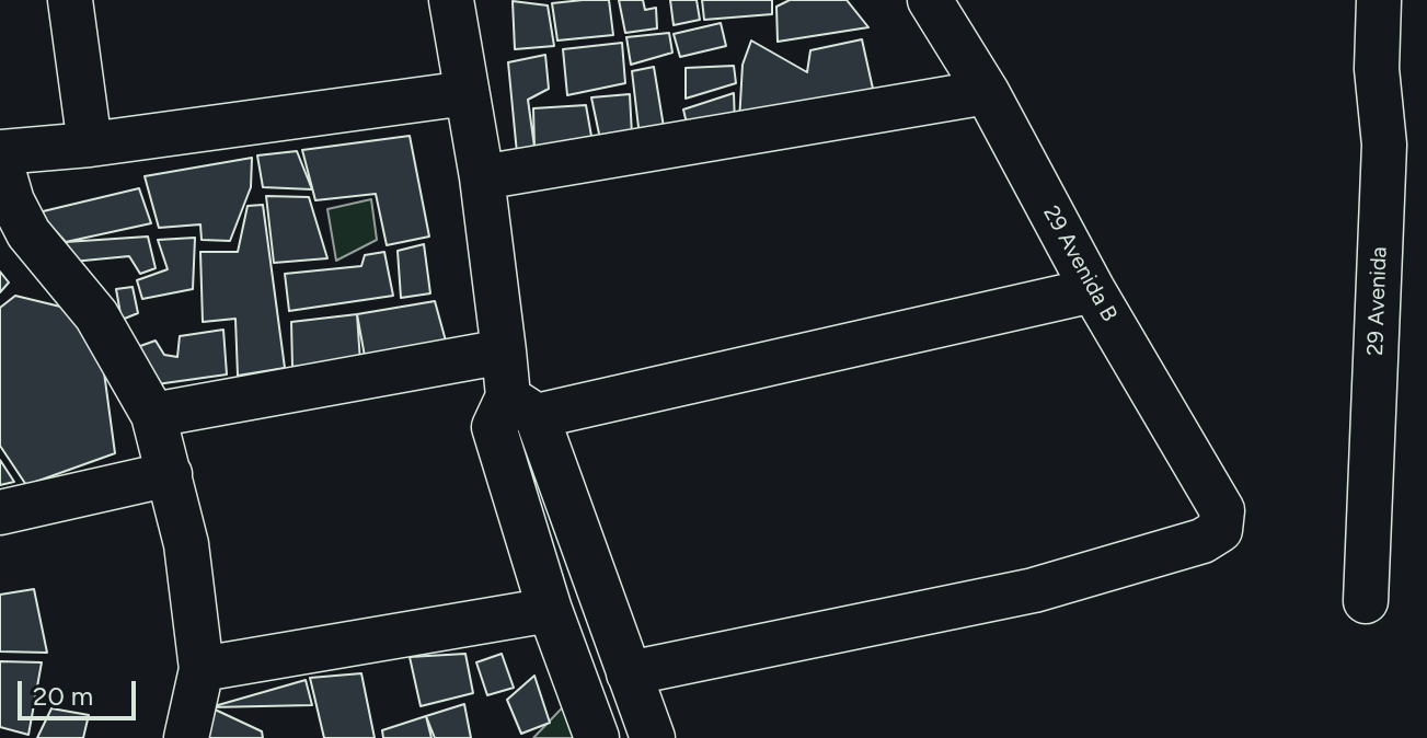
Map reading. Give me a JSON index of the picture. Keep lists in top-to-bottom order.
{
  "streets": {
    "street": ["29 Avenida B", "29 Avenida"]
  },
  "scale_bar": "20 m"
}
